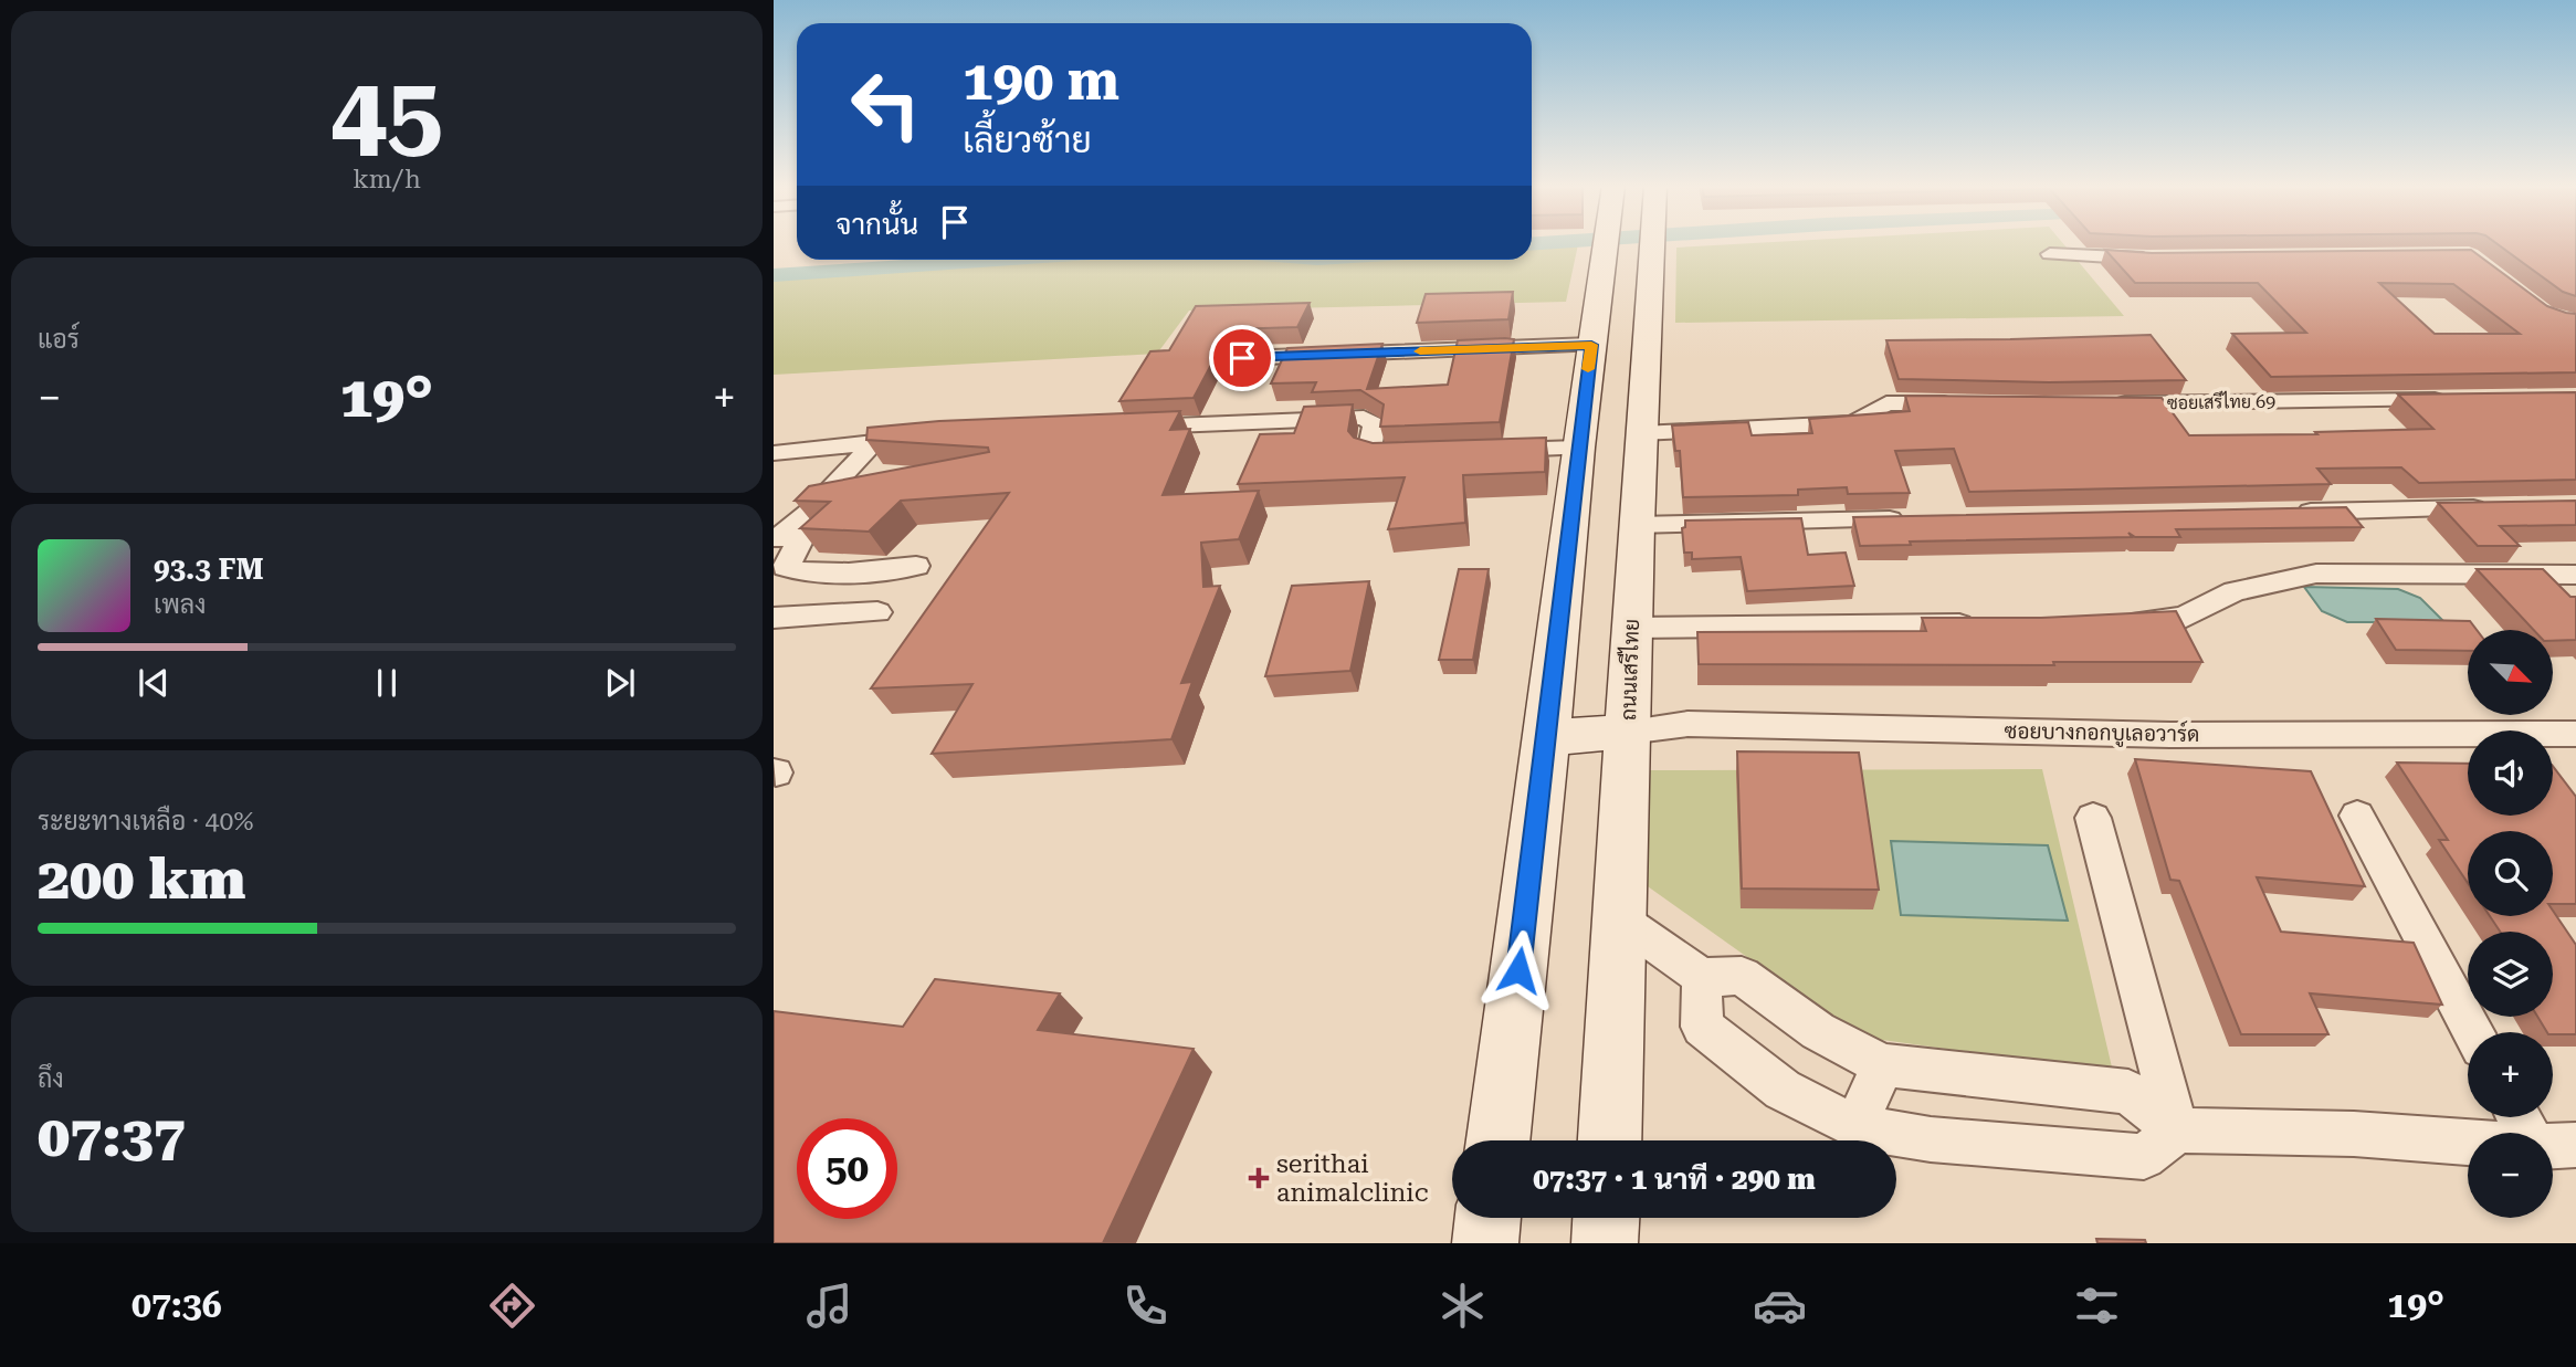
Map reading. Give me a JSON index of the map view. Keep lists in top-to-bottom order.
{
  "streets": {
    "main road": ["ถนนเสรีไทย"],
    "street": ["ซอยเสรีไทย 69", "ซอยบางกอกบูเลอวาร์ด"]
  },
  "crossings": [
    ["ถนนเสรีไทย", "ซอยบางกอกบูเลอวาร์ด"]
  ],
  "places": {
    "health": ["serithai animalclinic"]
  },
  "north": "bottom right",
  "page": {
    "tile": [
      ["45", "km/h"],
      "แอร์",
      ["ระยะทางเหลือ · 40%", "200 km"],
      ["ถึง", "07:37"]
    ],
    "turn": ["190 m", "เลี้ยวซ้าย"],
    "then": "จากนั้น",
    "heat": ["−", "19°", "+"],
    "song": ["93.3 FM", "เพลง"],
    "map_buttons": ["+", "−"],
    "limit": "50",
    "trip": "07:37 · 1 นาที · 290 m",
    "tabs": ["07:36", "19°"]
  }
}
